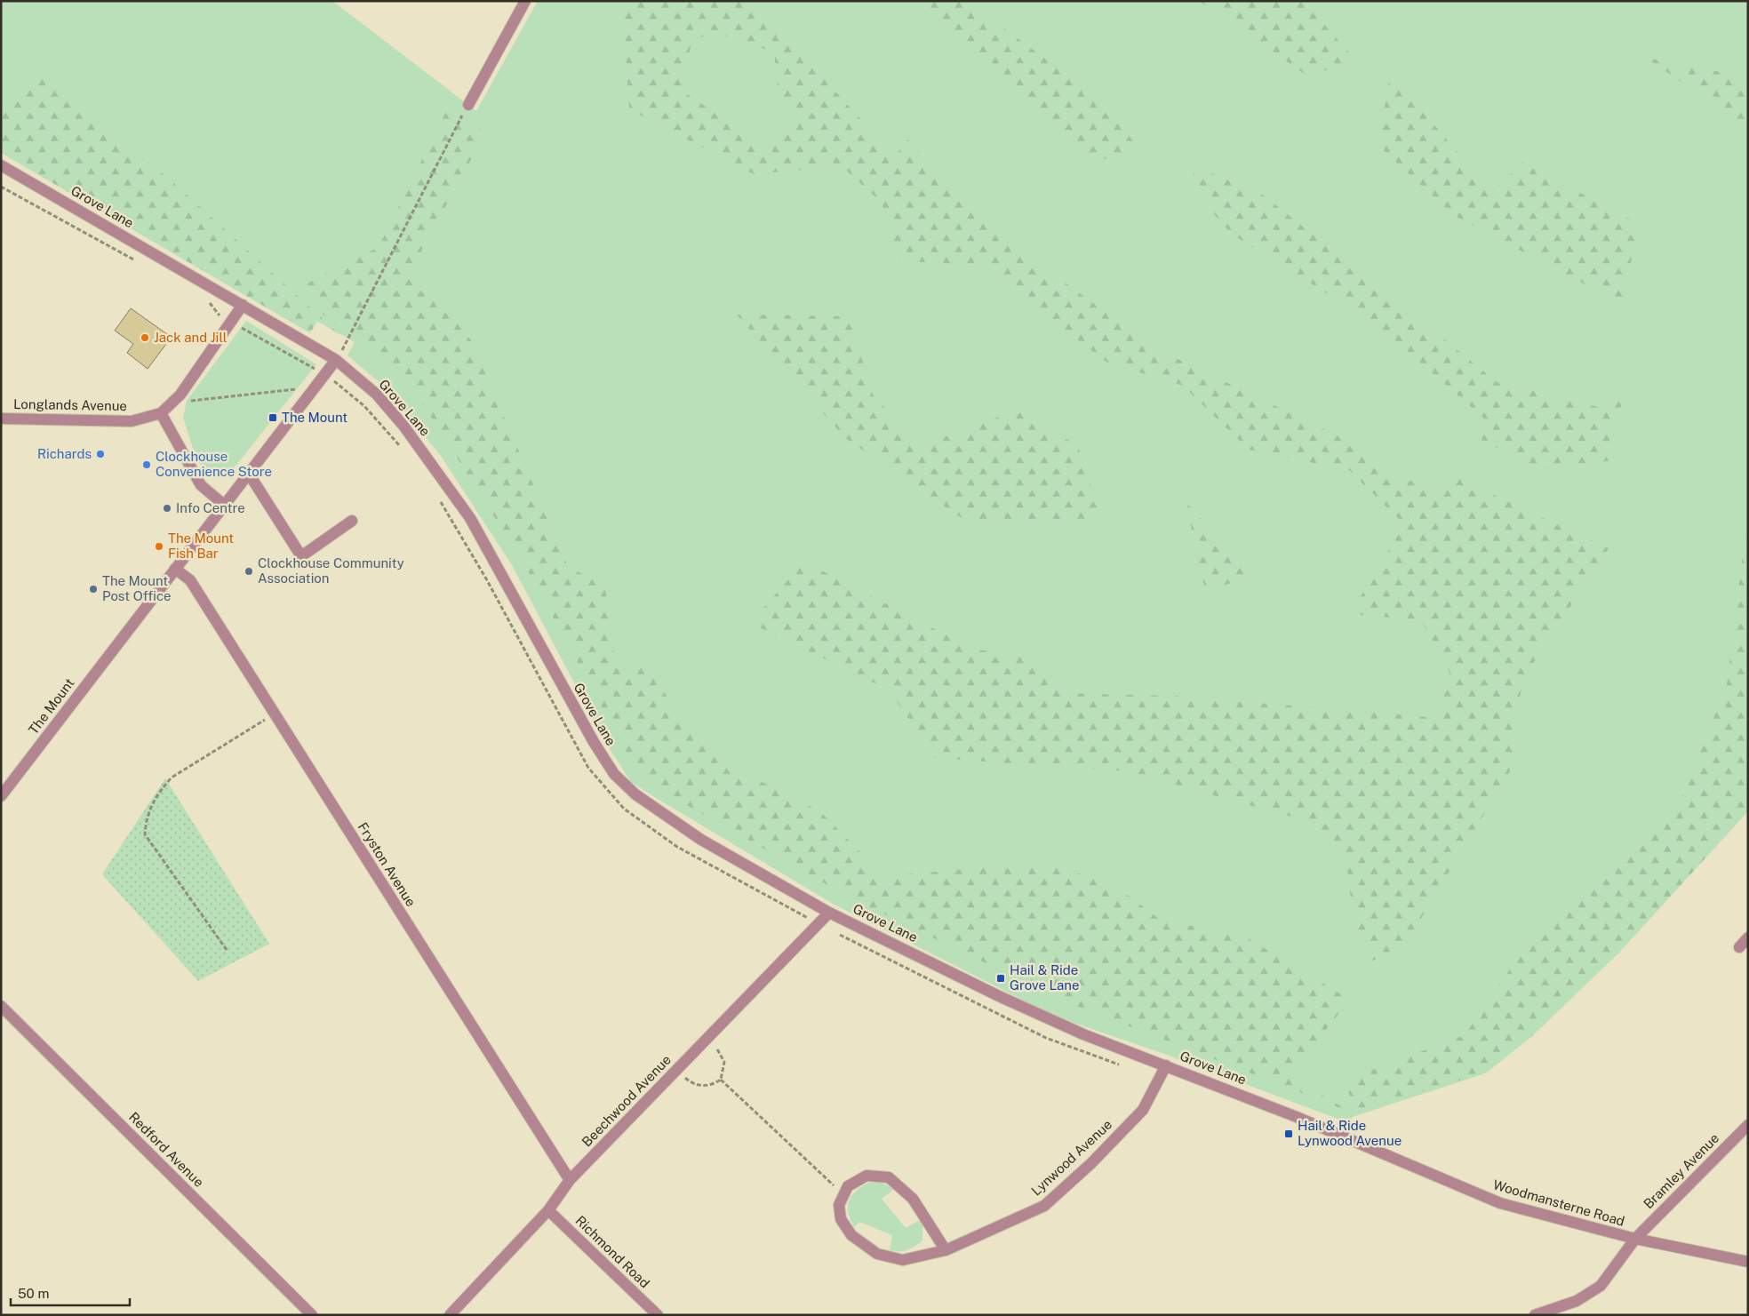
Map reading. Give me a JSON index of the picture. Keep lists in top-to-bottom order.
{
  "streets": {
    "street": [
      "Grove Lane",
      "Longlands Avenue",
      "The Mount",
      "Fryston Avenue",
      "Beechwood Avenue",
      "Redford Avenue",
      "Lynwood Avenue",
      "Bramley Avenue",
      "Woodmansterne Road",
      "Richmond Road"
    ]
  },
  "crossings": [
    ["Grove Lane", "Longlands Avenue"],
    ["Grove Lane", "The Mount"],
    ["Grove Lane", "Beechwood Avenue"],
    ["Grove Lane", "Lynwood Avenue"],
    ["Grove Lane", "Woodmansterne Road"],
    ["The Mount", "Fryston Avenue"],
    ["Fryston Avenue", "Beechwood Avenue"],
    ["Beechwood Avenue", "Richmond Road"],
    ["Bramley Avenue", "Woodmansterne Road"]
  ],
  "places": {
    "other": [
      "Jack and Jill",
      "Richards",
      "Clockhouse Convenience Store",
      "Info Centre",
      "The Mount Fish Bar",
      "Clockhouse Community Association",
      "The Mount Post Office"
    ],
    "transit": ["The Mount", "Hail & Ride Grove Lane", "Hail & Ride Lynwood Avenue"]
  },
  "scale_bar": "50 m"
}
